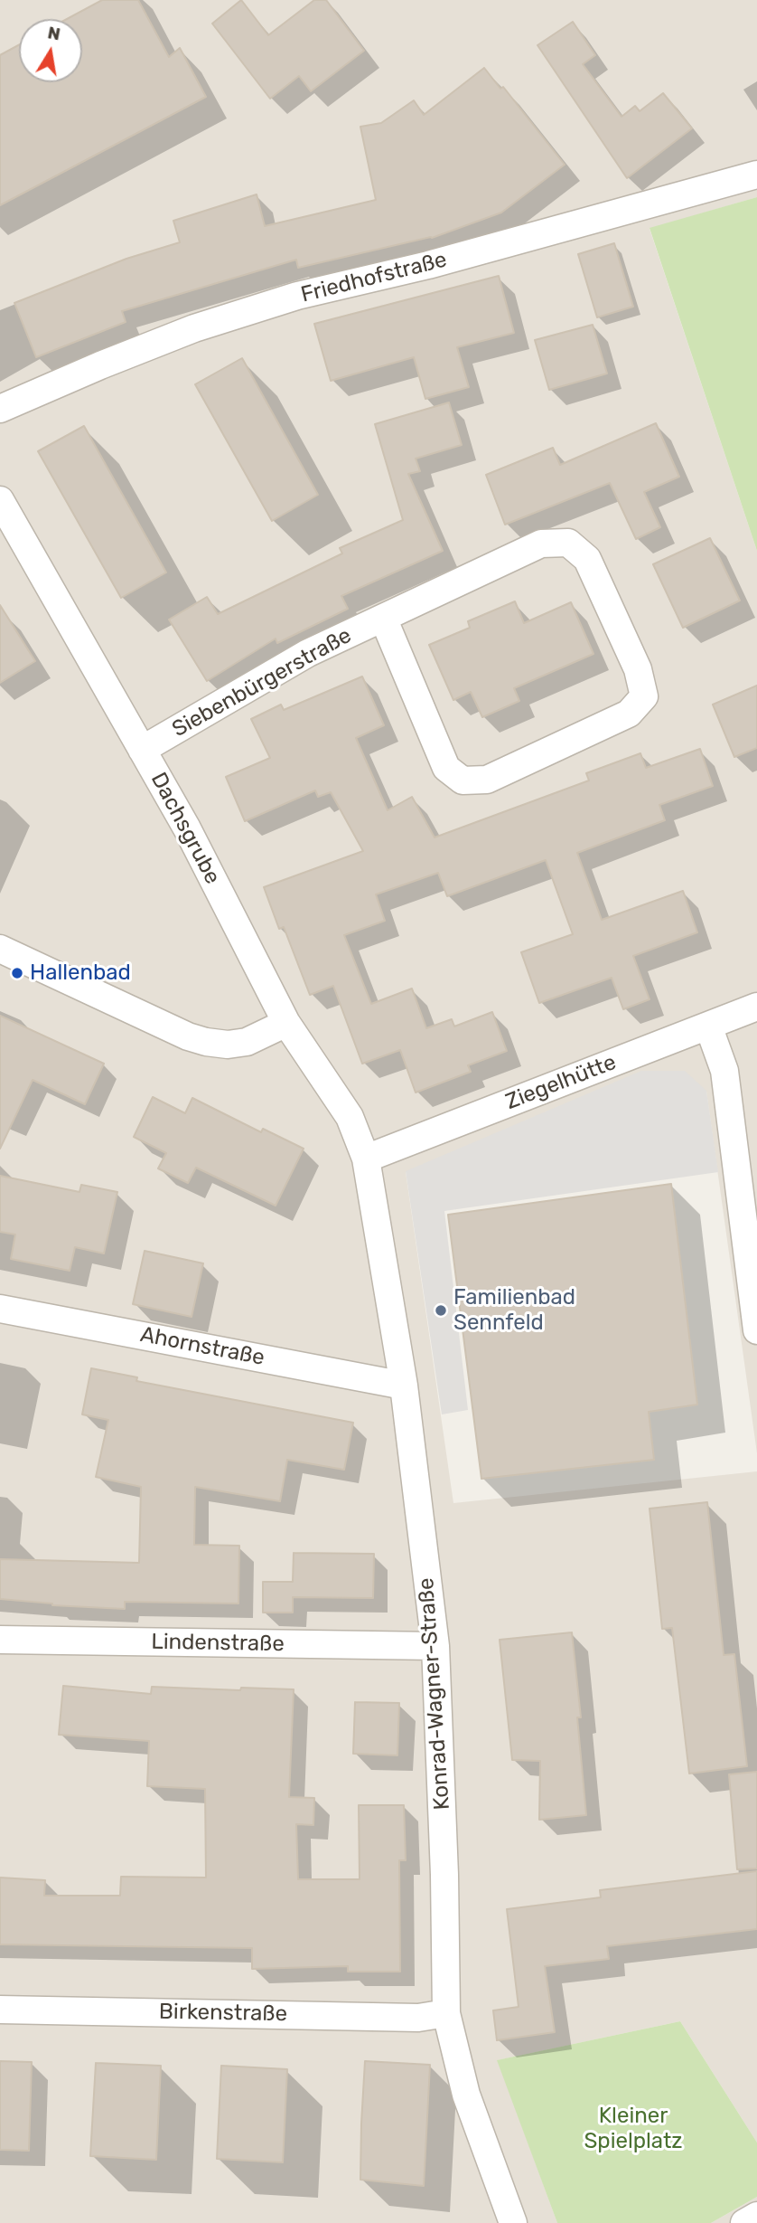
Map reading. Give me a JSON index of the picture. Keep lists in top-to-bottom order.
{
  "streets": {
    "street": [
      "Friedhofstraße",
      "Siebenbürgerstraße",
      "Dachsgrube",
      "Ziegelhütte",
      "Ahornstraße",
      "Lindenstraße",
      "Konrad-Wagner-Straße",
      "Birkenstraße"
    ]
  },
  "crossings": [
    ["Siebenbürgerstraße", "Dachsgrube"],
    ["Dachsgrube", "Ziegelhütte"],
    ["Dachsgrube", "Konrad-Wagner-Straße"],
    ["Ziegelhütte", "Konrad-Wagner-Straße"],
    ["Ahornstraße", "Konrad-Wagner-Straße"],
    ["Lindenstraße", "Konrad-Wagner-Straße"],
    ["Konrad-Wagner-Straße", "Birkenstraße"]
  ],
  "parks": ["Kleiner Spielplatz"],
  "places": ["Hallenbad", "Familienbad Sennfeld"],
  "north": "top"
}
